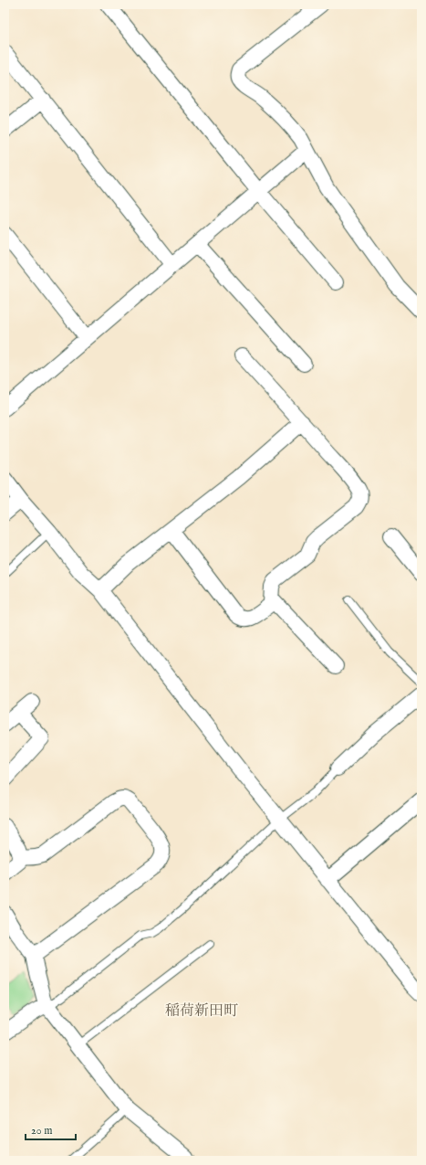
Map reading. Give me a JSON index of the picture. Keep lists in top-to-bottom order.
{
  "districts": ["稲荷新田町"],
  "scale_bar": "20 m"
}
